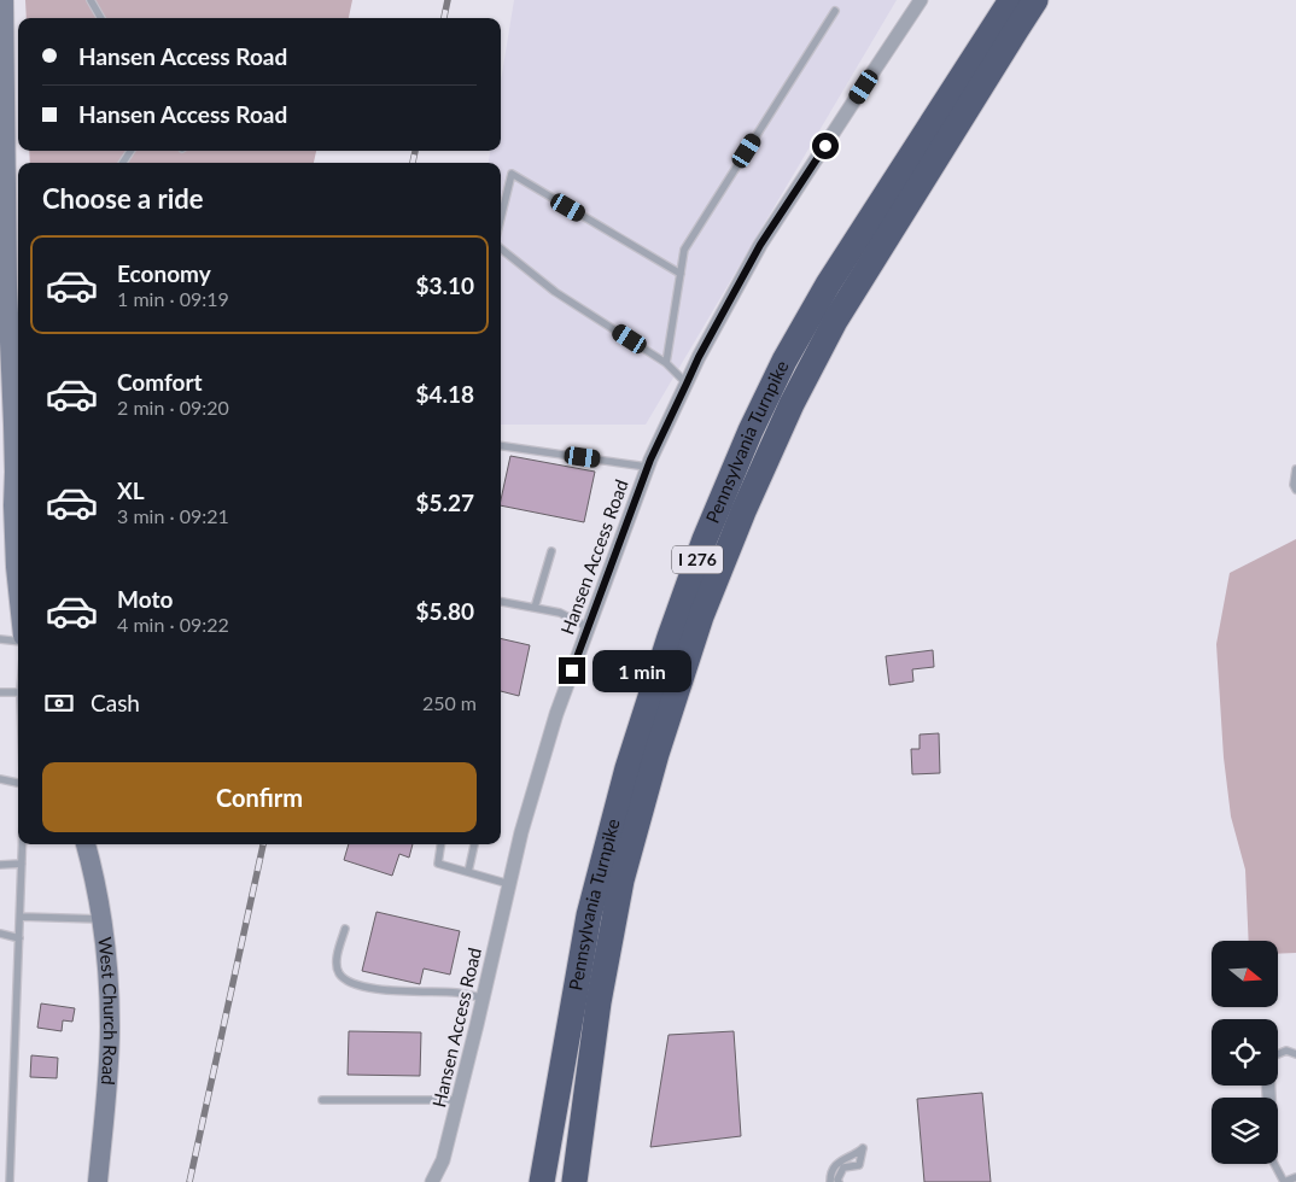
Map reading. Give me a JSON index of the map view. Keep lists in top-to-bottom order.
{
  "streets": {
    "highway": ["Pennsylvania Turnpike", "I 276"],
    "street": ["Hansen Access Road", "West Church Road"]
  },
  "north": "right",
  "page": {
    "banner": ["Hansen Access Road", "Hansen Access Road"],
    "heading": "Choose a ride",
    "list": [
      {
        "name": "Economy",
        "note": "1 min · 09:19",
        "value": "$3.10"
      },
      {
        "name": "Comfort",
        "note": "2 min · 09:20",
        "value": "$4.18"
      },
      {
        "name": "XL",
        "note": "3 min · 09:21",
        "value": "$5.27"
      },
      {
        "name": "Moto",
        "note": "4 min · 09:22",
        "value": "$5.80"
      }
    ],
    "bubble": "1 min",
    "pay": ["Cash", "250 m"],
    "buttons": "Confirm"
  }
}
